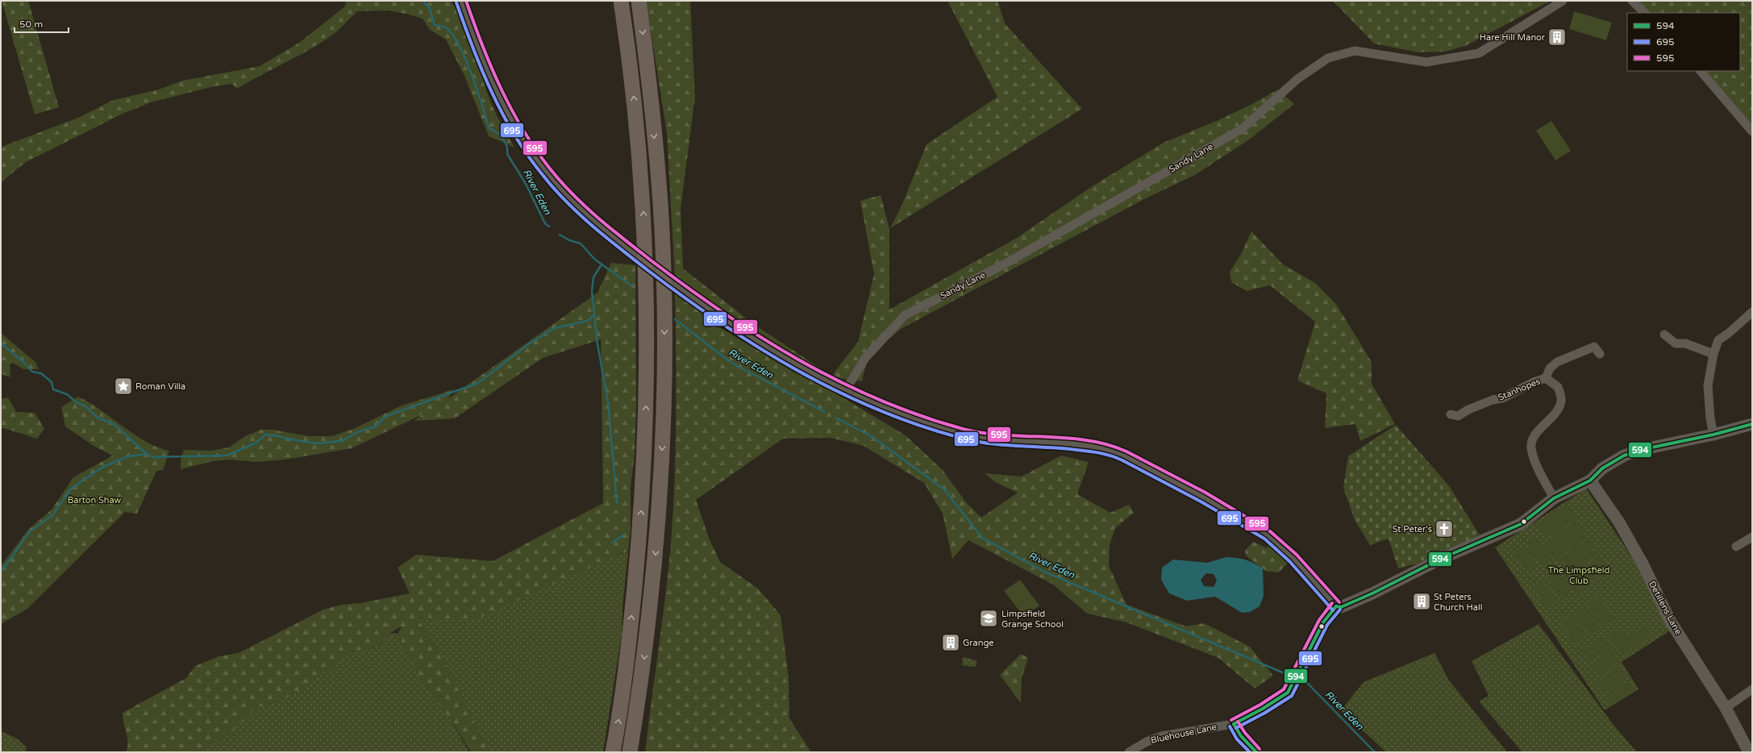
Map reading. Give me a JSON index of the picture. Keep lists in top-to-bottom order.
{
  "streets": {
    "main road": ["Detillens Lane", "Bluehouse Lane"],
    "street": ["Sandy Lane", "Stanhopes"]
  },
  "water": ["River Eden"],
  "parks": ["Barton Shaw", "The Limpsfield Club"],
  "places": {
    "building": ["Hare Hill Manor", "St Peters Church Hall", "Grange"],
    "place": ["Roman Villa"],
    "church": ["St Peter's"],
    "school or university": ["Limpsfield Grange School"]
  },
  "lines": ["transit line 595", "transit line 695", "transit line 594"],
  "legend": ["594", "695", "595"],
  "scale_bar": "50 m"
}
